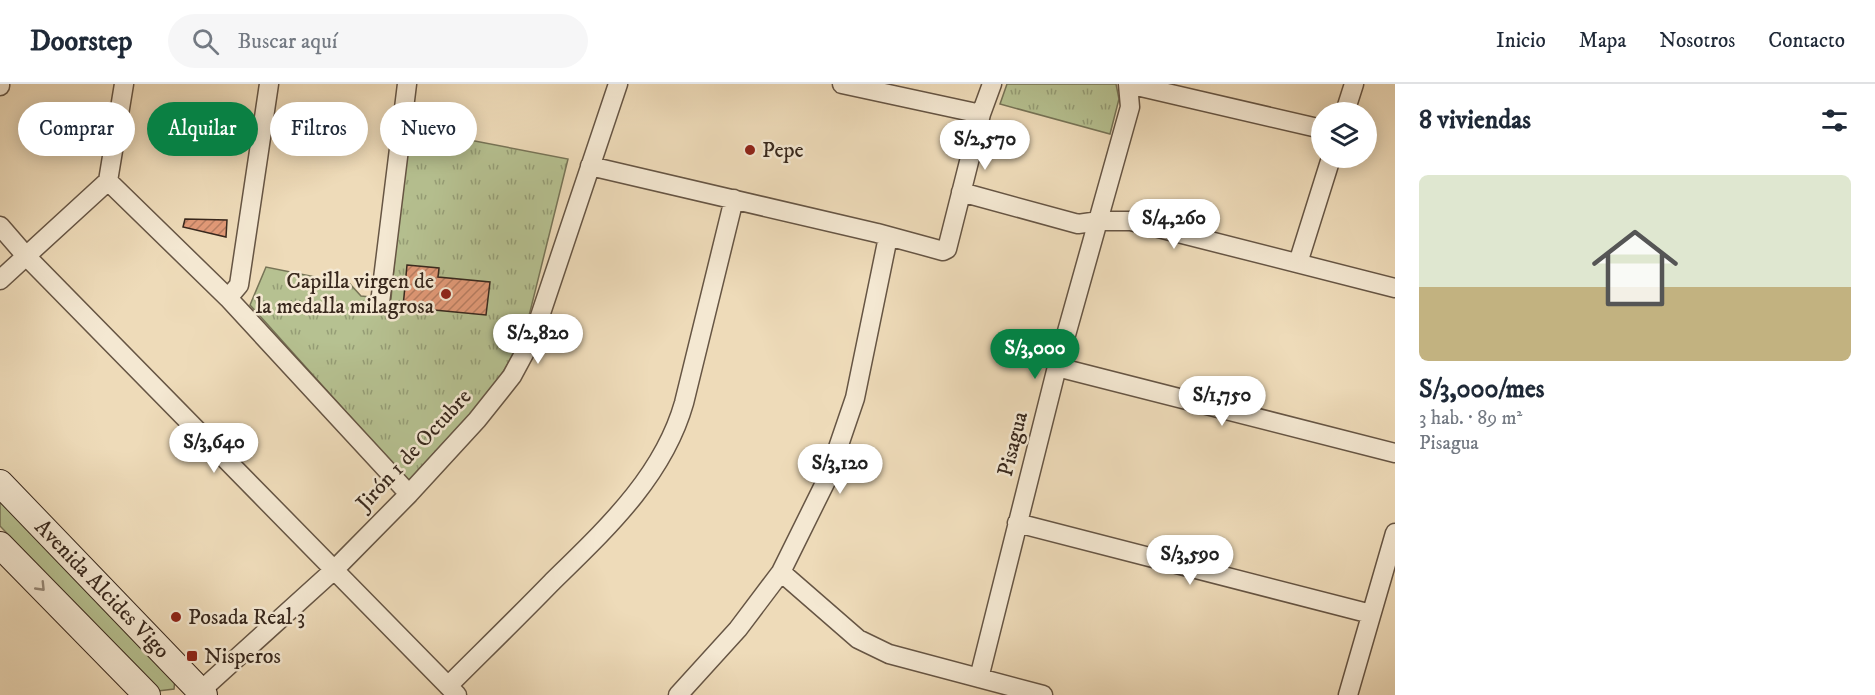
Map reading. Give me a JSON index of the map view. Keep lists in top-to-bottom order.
{
  "streets": {
    "street": ["Pisagua", "Jirón 1 de Octubre", "Avenida Alcides Vigo"]
  },
  "crossings": [
    ["Jirón 1 de Octubre", "Avenida Alcides Vigo"]
  ],
  "places": {
    "other": ["Pepe", "Capilla virgen de la medalla milagrosa", "Posada Real 3"],
    "transit": ["Nisperos"]
  },
  "page": {
    "header": "Doorstep",
    "search": "Buscar aquí",
    "nav": [
      "Inicio",
      "Mapa",
      "Nosotros",
      "Contacto"
    ],
    "heading": "8 viviendas",
    "chip": [
      "Comprar",
      "Alquilar",
      "Filtros",
      "Nuevo"
    ],
    "price": [
      "S/2,570",
      "S/4,260",
      "S/2,820",
      "S/3,000",
      "S/1,750",
      "S/3,640",
      "S/3,120",
      "S/3,590"
    ],
    "list": [
      {
        "name": "S/3,000/mes",
        "note": "3 hab. · 89 m² · Pisagua"
      }
    ]
  }
}
